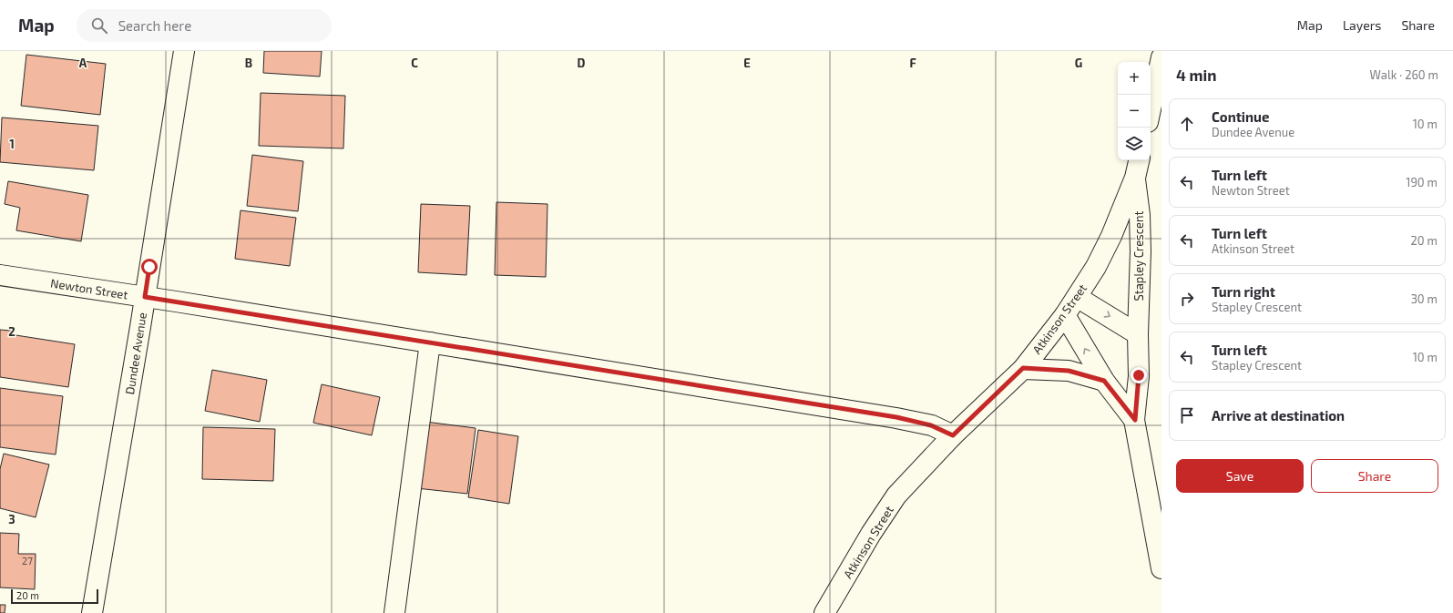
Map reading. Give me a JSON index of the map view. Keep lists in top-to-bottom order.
{
  "streets": {
    "street": [
      "Stapley Crescent",
      "Newton Street",
      "Atkinson Street",
      "Dundee Avenue"
    ]
  },
  "crossings": [
    ["Stapley Crescent", "Atkinson Street"],
    ["Newton Street", "Atkinson Street"],
    ["Newton Street", "Dundee Avenue"]
  ],
  "house_numbers": ["27"],
  "scale_bar": "20 m",
  "page": {
    "header": "Map",
    "search": "Search here",
    "nav": ["Map", "Layers", "Share"],
    "heading": ["4 min", "Walk · 260 m"],
    "map_buttons": ["+", "−"],
    "list": [
      ["Continue", "Dundee Avenue", "10 m"],
      ["Turn left", "Newton Street", "190 m"],
      ["Turn left", "Atkinson Street", "20 m"],
      ["Turn right", "Stapley Crescent", "30 m"],
      ["Turn left", "Stapley Crescent", "10 m"],
      "Arrive at destination"
    ],
    "buttons": ["Save", "Share"],
    "scale": "20 m"
  },
  "grid": {
    "columns": [
      "A",
      "B",
      "C",
      "D",
      "E",
      "F",
      "G"
    ],
    "rows": ["1", "2", "3"]
  }
}
